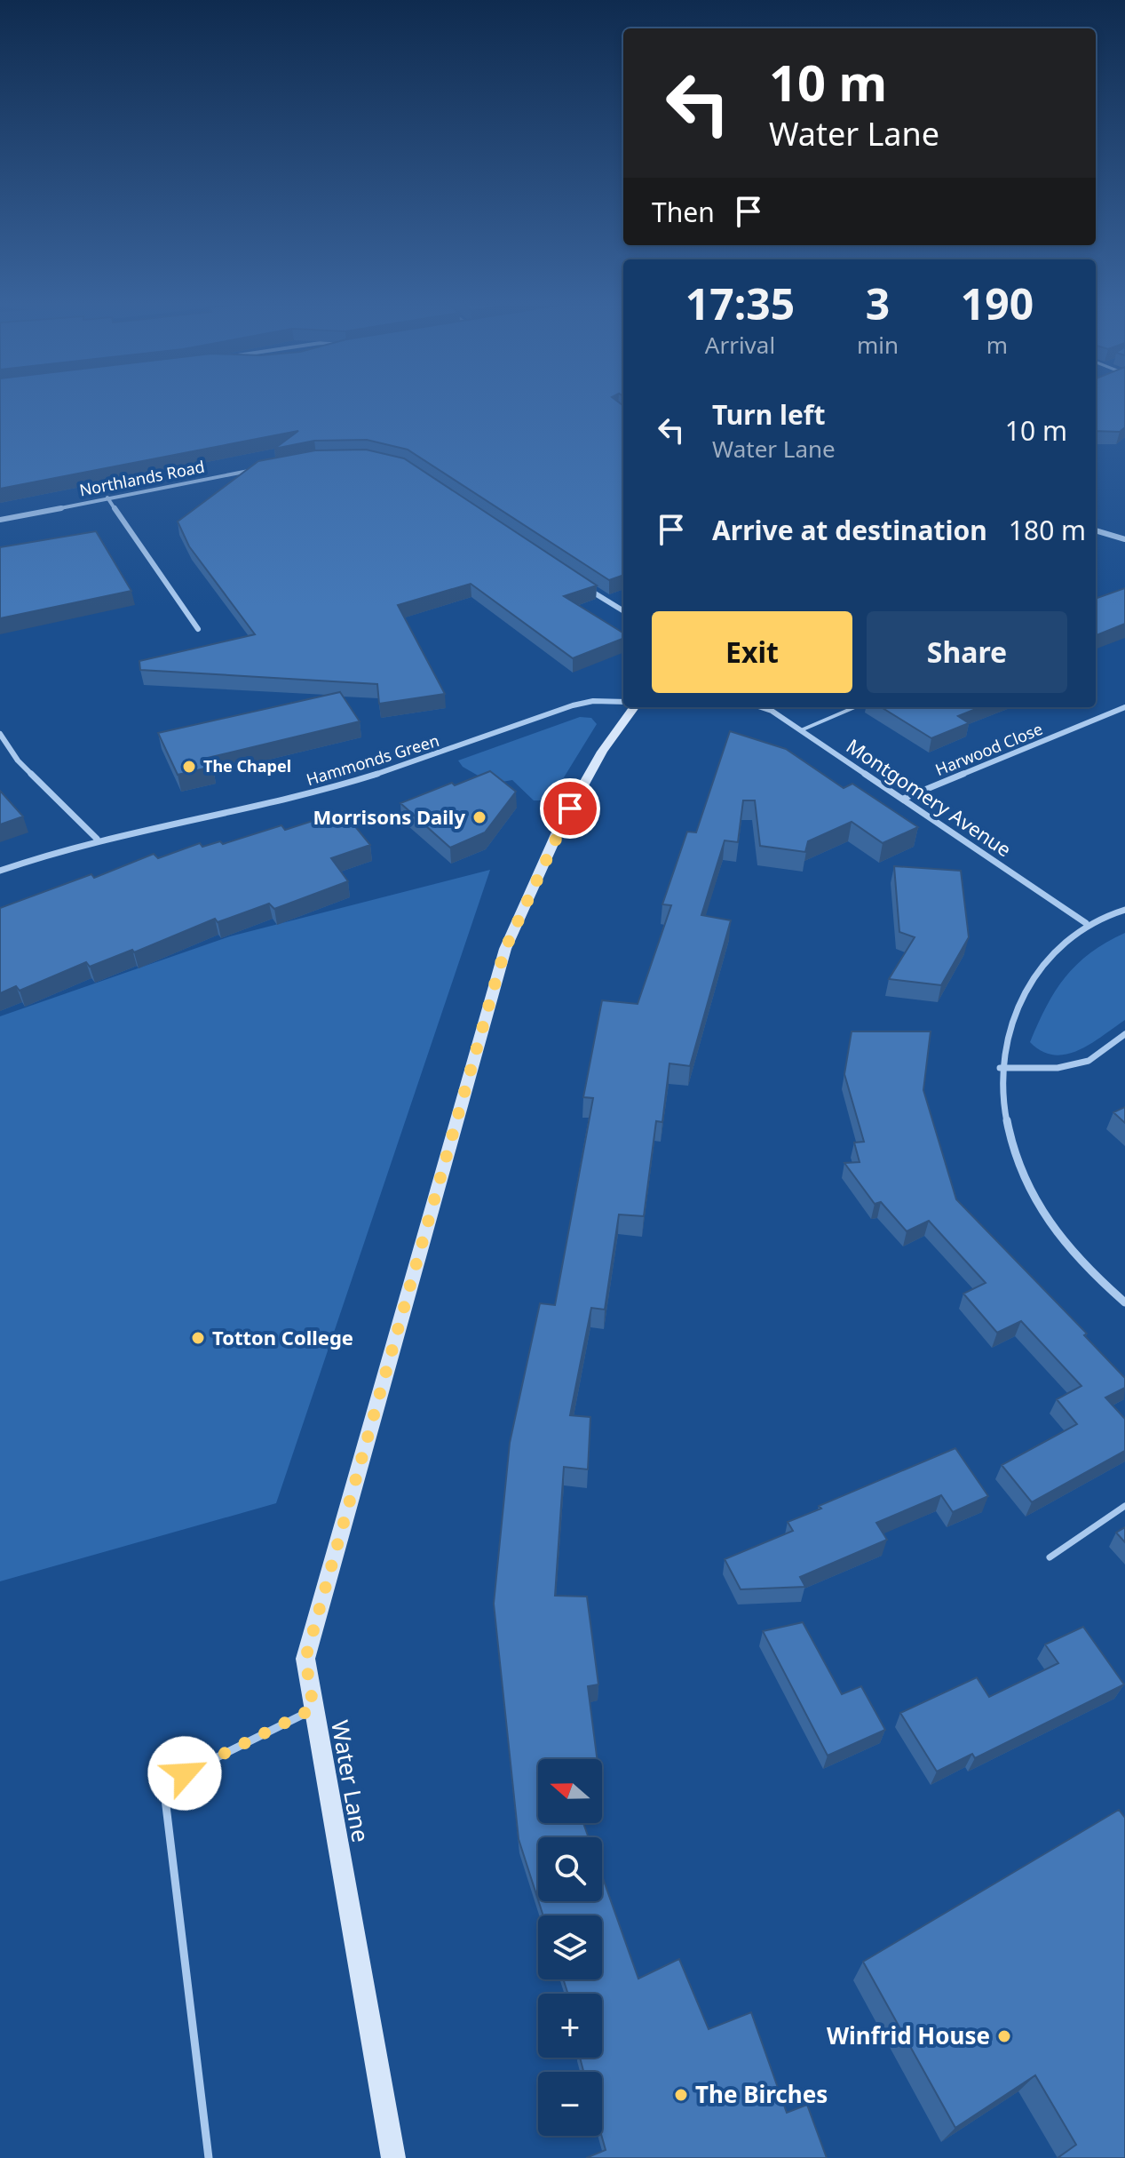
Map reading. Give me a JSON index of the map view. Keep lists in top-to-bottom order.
{
  "streets": {
    "street": [
      "Northlands Road",
      "Harwood Close",
      "Hammonds Green",
      "Montgomery Avenue",
      "Water Lane"
    ]
  },
  "crossings": [
    ["Harwood Close", "Montgomery Avenue"]
  ],
  "places": [
    "The Chapel",
    "Morrisons Daily",
    "Totton College",
    "Winfrid House",
    "The Birches"
  ],
  "north": "left",
  "page": {
    "turn": ["10 m", "Water Lane"],
    "then": "Then",
    "eta": [
      "17:35",
      "Arrival",
      "3",
      "min",
      "190",
      "m"
    ],
    "list": [
      {
        "name": "Turn left",
        "note": "Water Lane",
        "value": "10 m"
      },
      {
        "name": "Arrive at destination",
        "value": "180 m"
      }
    ],
    "buttons": ["Exit", "Share"],
    "map_buttons": ["+", "−"]
  }
}
